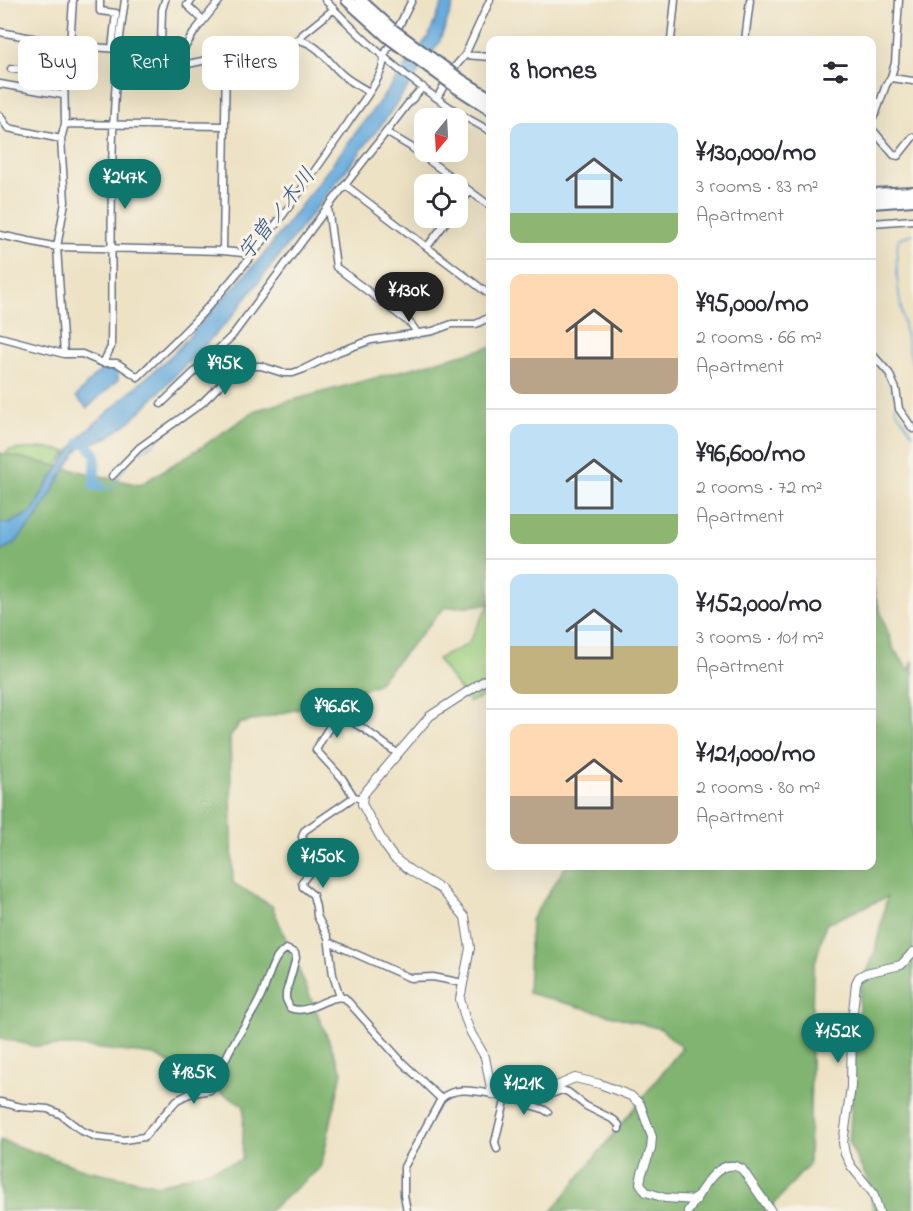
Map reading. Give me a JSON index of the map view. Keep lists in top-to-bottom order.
{
  "water": ["宇曽ノ木川"],
  "north": "bottom",
  "page": {
    "chip": ["Buy", "Rent", "Filters"],
    "heading": "8 homes",
    "list": [
      {
        "name": "¥130,000/mo",
        "note": "3 rooms · 83 m² · Apartment"
      },
      {
        "name": "¥95,000/mo",
        "note": "2 rooms · 66 m² · Apartment"
      },
      {
        "name": "¥96,600/mo",
        "note": "2 rooms · 72 m² · Apartment"
      },
      {
        "name": "¥152,000/mo",
        "note": "3 rooms · 101 m² · Apartment"
      },
      {
        "name": "¥121,000/mo",
        "note": "2 rooms · 80 m² · Apartment"
      }
    ],
    "price": [
      "¥247K",
      "¥130K",
      "¥95K",
      "¥96.6K",
      "¥150K",
      "¥152K",
      "¥185K",
      "¥121K"
    ]
  }
}
